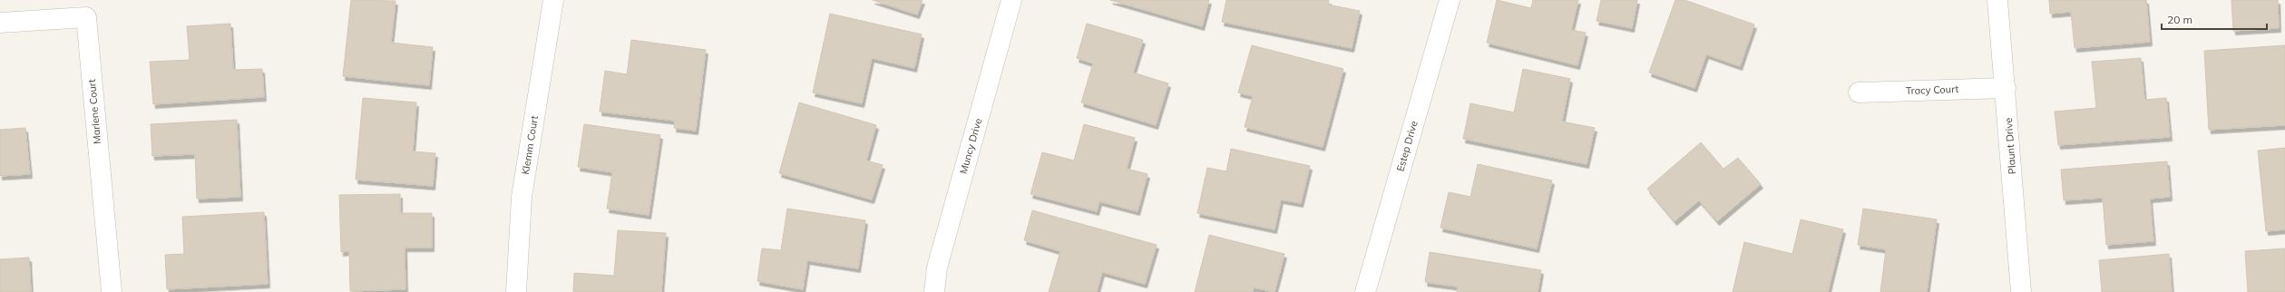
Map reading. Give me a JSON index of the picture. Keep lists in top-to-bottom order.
{
  "streets": {
    "street": [
      "Tracy Court",
      "Marlene Court",
      "Klemm Court",
      "Muncy Drive",
      "Estep Drive",
      "Plaunt Drive"
    ]
  },
  "crossings": [
    ["Tracy Court", "Plaunt Drive"]
  ],
  "scale_bar": "20 m"
}
